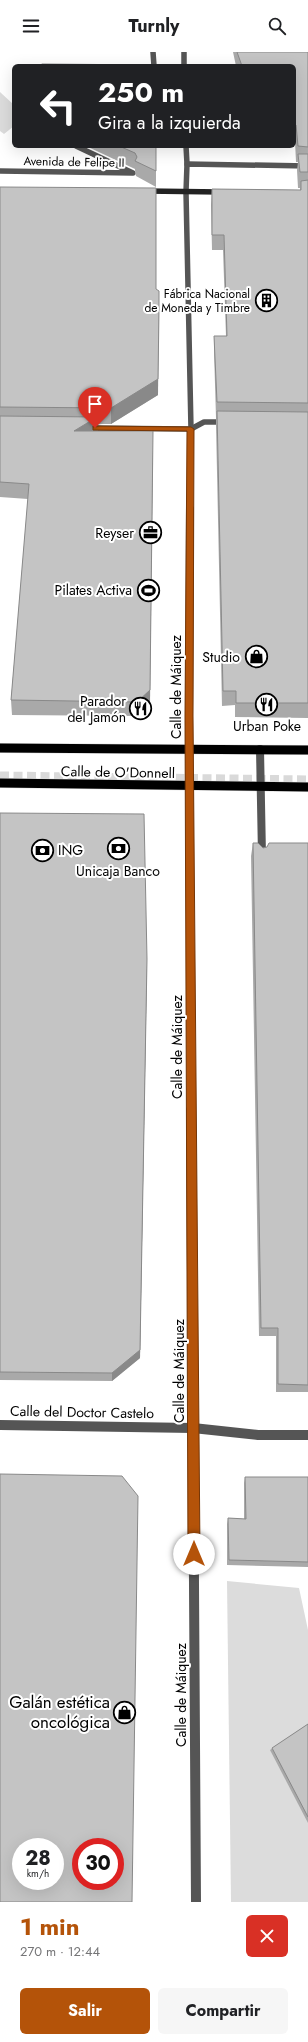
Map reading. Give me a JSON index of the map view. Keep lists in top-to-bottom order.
{
  "streets": {
    "main road": ["Calle de O'Donnell"],
    "street": ["Avenida de Felipe II", "Calle de Máiquez", "Calle del Doctor Castelo"]
  },
  "crossings": [
    ["Calle de Máiquez", "Calle de O'Donnell"],
    ["Calle de Máiquez", "Calle del Doctor Castelo"]
  ],
  "places": {
    "building": ["Fábrica Nacional de Moneda y Timbre"],
    "office": ["Reyser"],
    "sports": ["Pilates Activa"],
    "shop": ["Studio", "Galán estética oncológica"],
    "restaurant": ["Urban Poke", "Parador del Jamón"],
    "bank": ["Unicaja Banco", "ING"]
  },
  "page": {
    "header": "Turnly",
    "turn": ["250 m", "Gira a la izquierda"],
    "speed": "28 km/h",
    "limit": "30",
    "heading": ["1 min", "270 m · 12:44"],
    "buttons": ["Salir", "Compartir"]
  }
}
